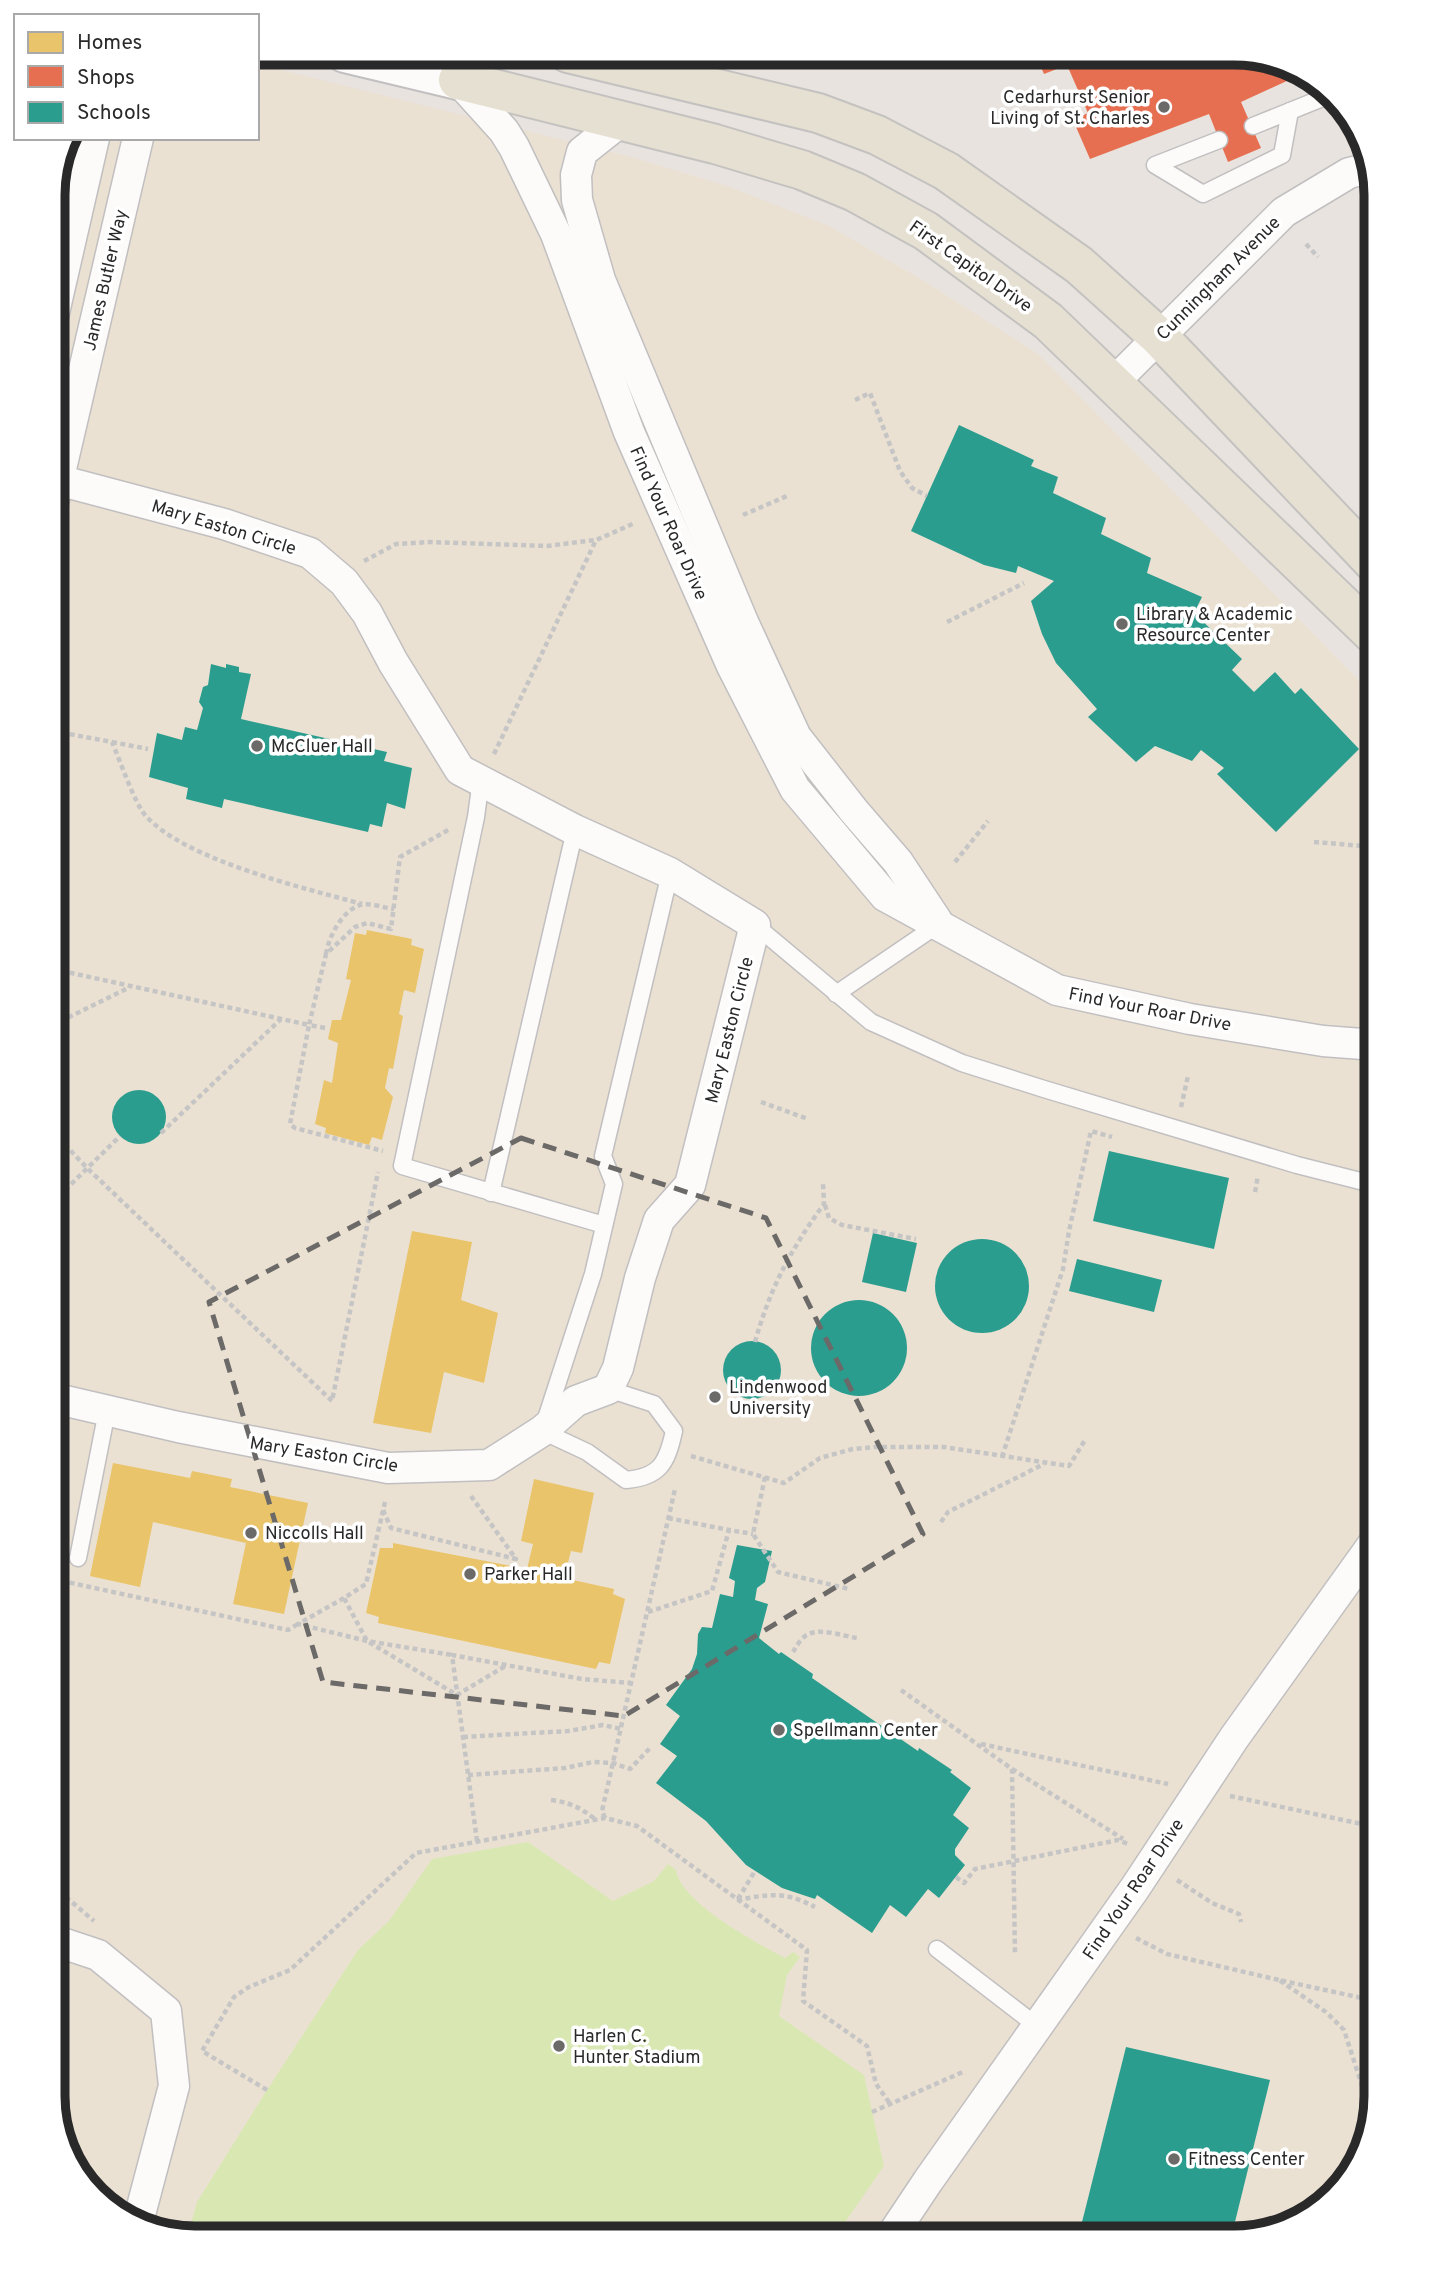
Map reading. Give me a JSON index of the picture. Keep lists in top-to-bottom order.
{
  "streets": {
    "main road": ["First Capitol Drive"],
    "street": [
      "Cunningham Avenue",
      "James Butler Way",
      "Find Your Roar Drive",
      "Mary Easton Circle"
    ]
  },
  "crossings": [
    ["First Capitol Drive", "Cunningham Avenue"],
    ["First Capitol Drive", "Find Your Roar Drive"]
  ],
  "places": [
    "Cedarhurst Senior Living of St. Charles",
    "Library & Academic Resource Center",
    "McCluer Hall",
    "Lindenwood University",
    "Niccolls Hall",
    "Parker Hall",
    "Spellmann Center",
    "Harlen C. Hunter Stadium",
    "Fitness Center"
  ],
  "legend": ["Homes", "Shops", "Schools"]
}
